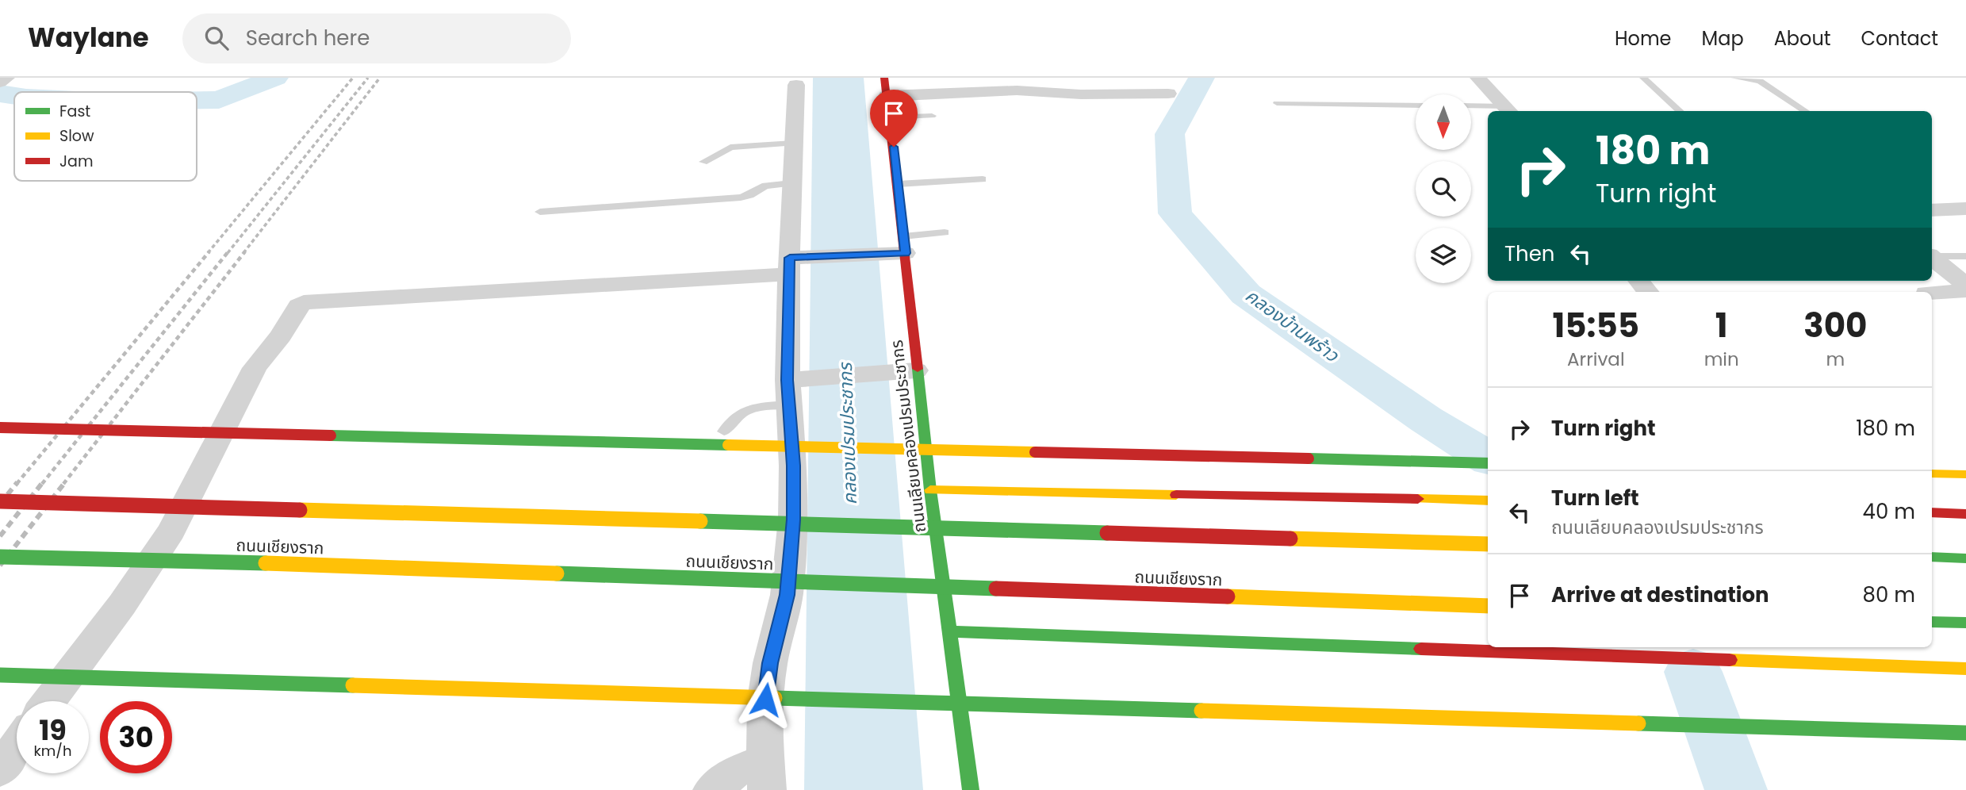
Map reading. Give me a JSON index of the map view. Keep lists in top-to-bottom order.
{
  "streets": {
    "main road": ["ถนนเลียบคลองเปรมประชากร", "ถนนเชียงราก"]
  },
  "water": ["คลองบ้านพร้าว", "คลองเปรมประชากร"],
  "legend": ["Fast", "Slow", "Jam"],
  "north": "bottom",
  "page": {
    "header": "Waylane",
    "search": "Search here",
    "nav": [
      "Home",
      "Map",
      "About",
      "Contact"
    ],
    "turn": ["180 m", "Turn right"],
    "then": "Then",
    "eta": [
      "15:55",
      "Arrival",
      "1",
      "min",
      "300",
      "m"
    ],
    "list": [
      {
        "name": "Turn right",
        "value": "180 m"
      },
      {
        "name": "Turn left",
        "note": "ถนนเลียบคลองเปรมประชากร",
        "value": "40 m"
      },
      {
        "name": "Arrive at destination",
        "value": "80 m"
      }
    ],
    "speed": "19 km/h",
    "limit": "30"
  }
}
